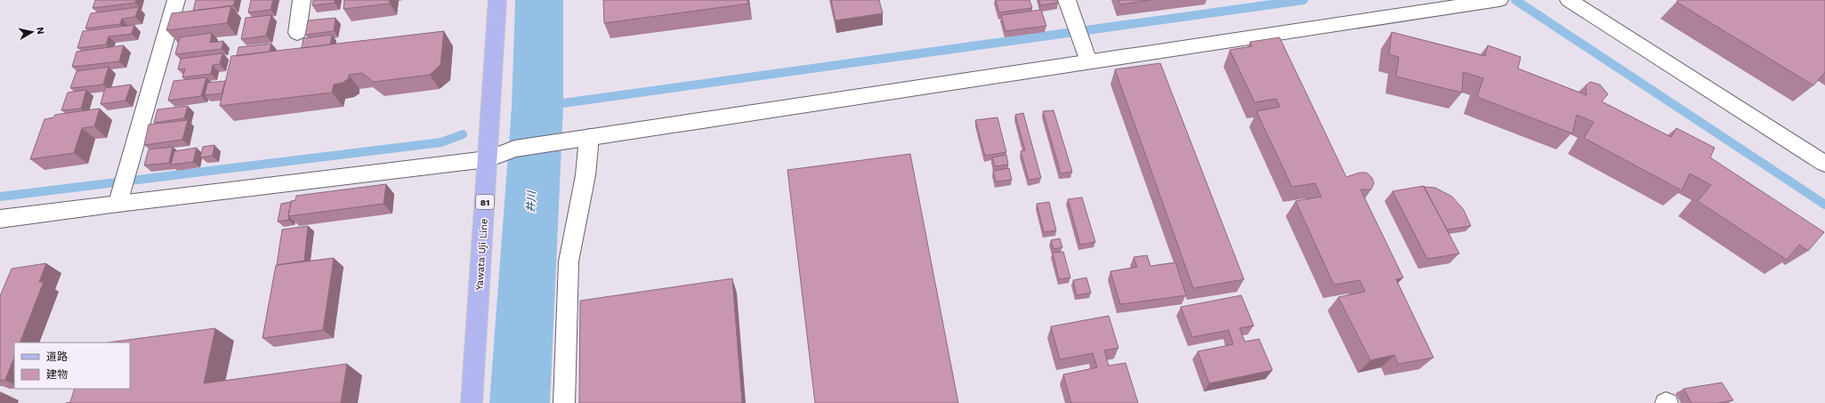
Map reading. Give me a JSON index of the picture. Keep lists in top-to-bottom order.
{
  "streets": {
    "main road": ["81", "Yawata Uji Line"]
  },
  "water": ["井川"],
  "legend": ["道路", "建物"],
  "north": "right"
}
